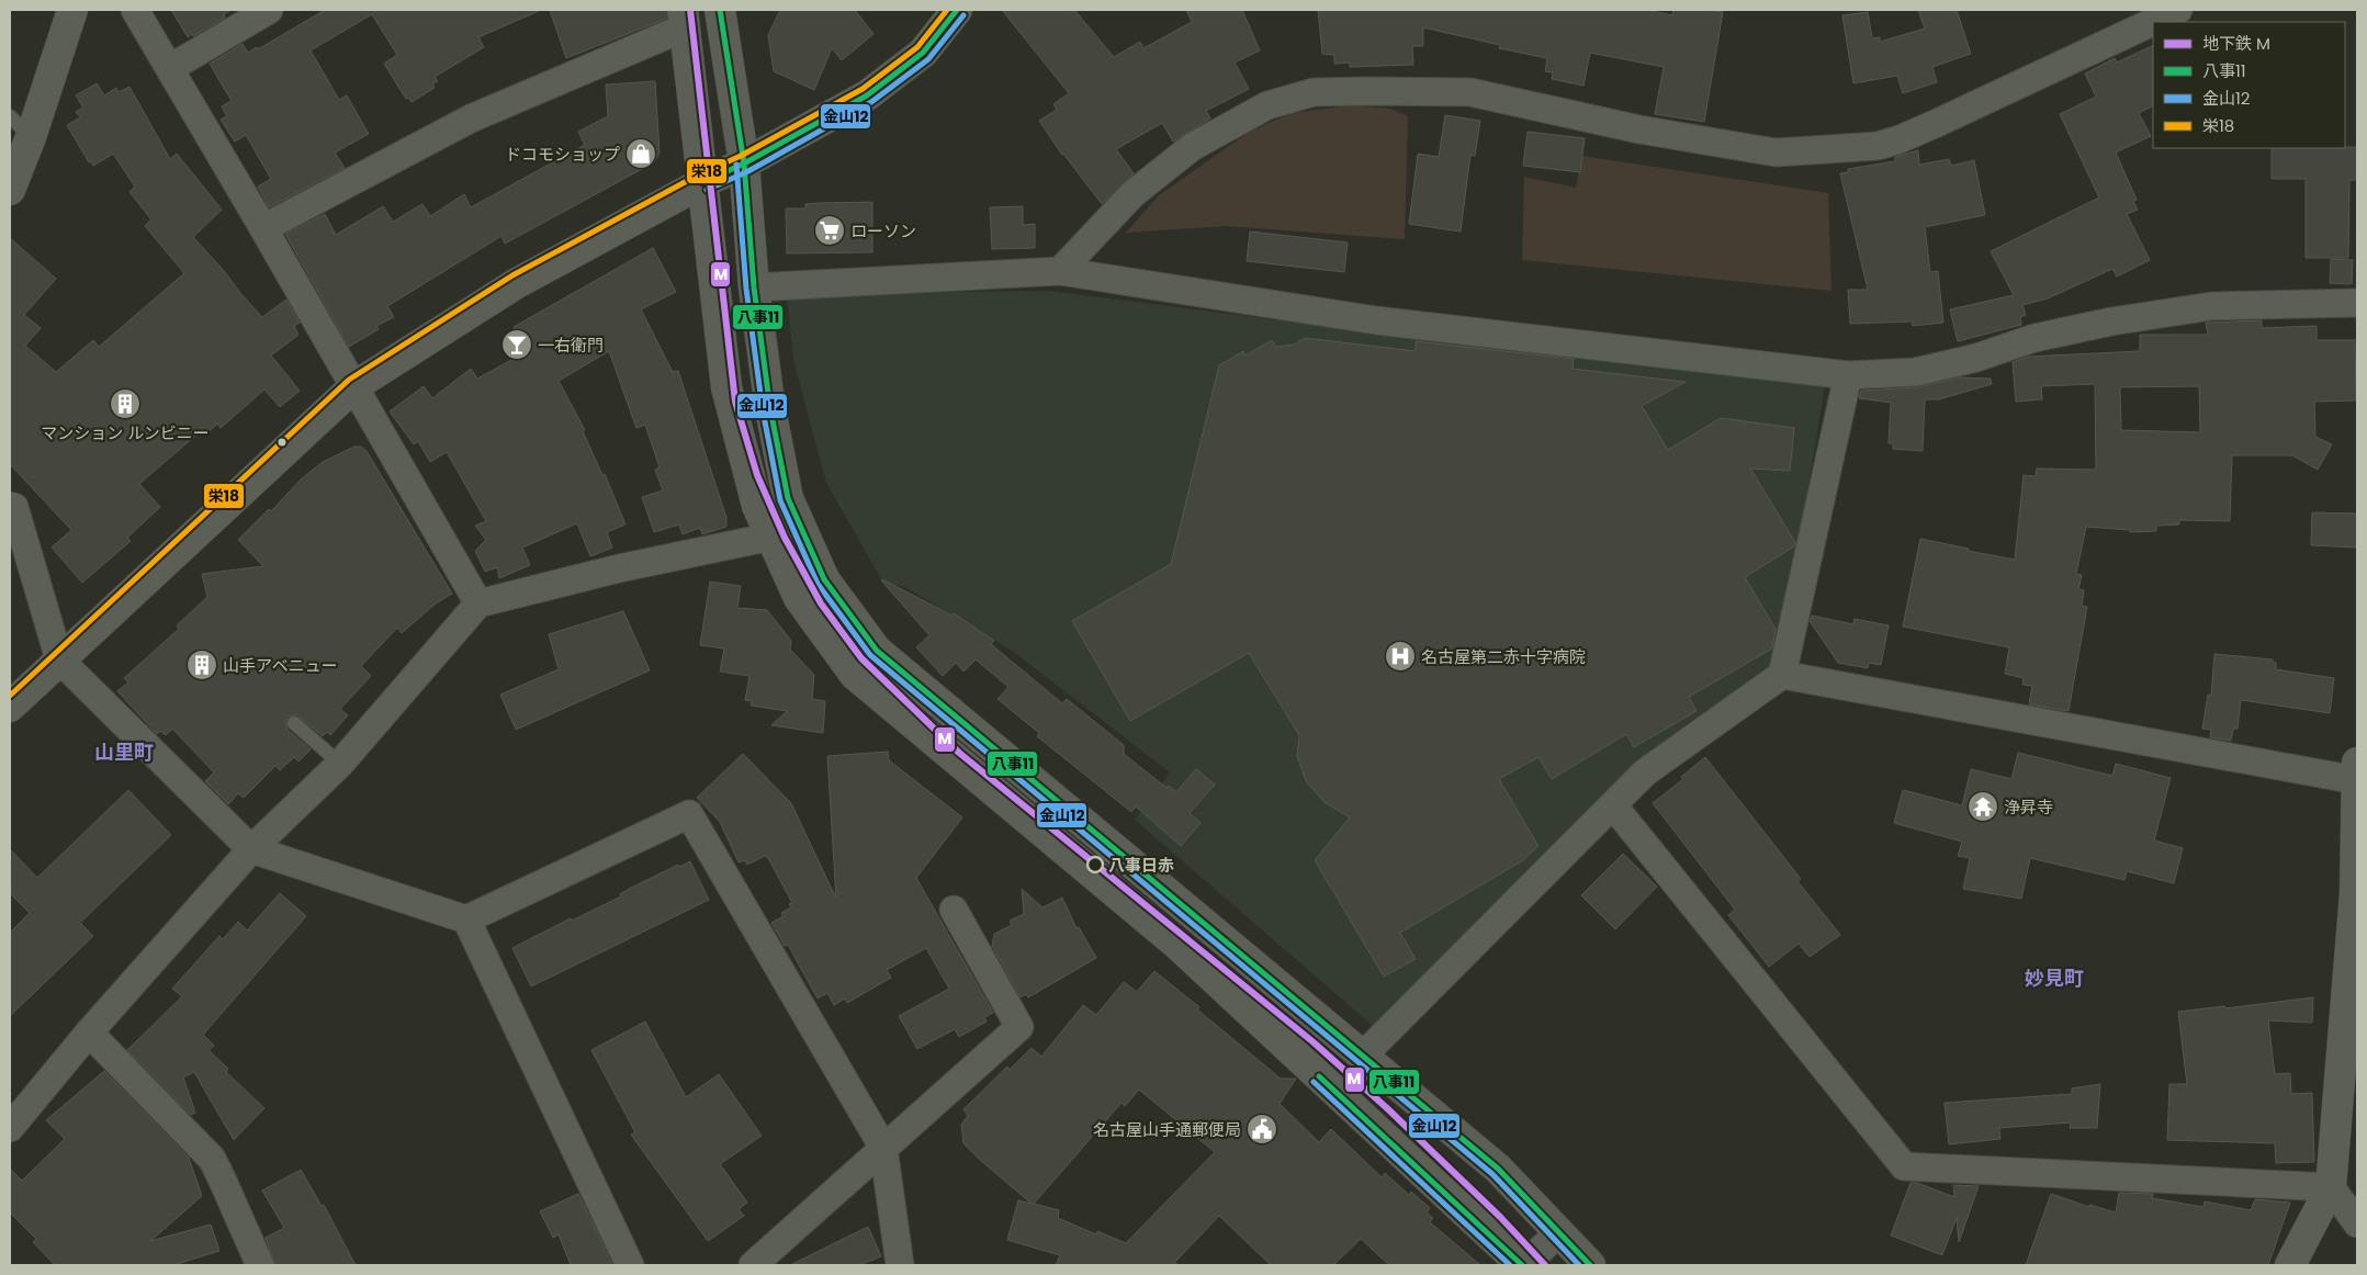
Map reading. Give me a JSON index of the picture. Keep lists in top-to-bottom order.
{
  "districts": ["山里町", "妙見町"],
  "places": {
    "shop": ["ドコモショップ"],
    "supermarket": ["ローソン"],
    "bar": ["一右衛門"],
    "building": ["マンション ルンビニー", "山手アベニュー"],
    "hospital": ["名古屋第二赤十字病院"],
    "temple": ["浄昇寺"],
    "other": ["八事日赤"],
    "public building": ["名古屋山手通郵便局"]
  },
  "lines": [
    "metro line M",
    "transit line 八事11",
    "transit line 栄18",
    "transit line 金山12"
  ],
  "legend": [
    "地下鉄 M",
    "八事11",
    "金山12",
    "栄18"
  ]
}
